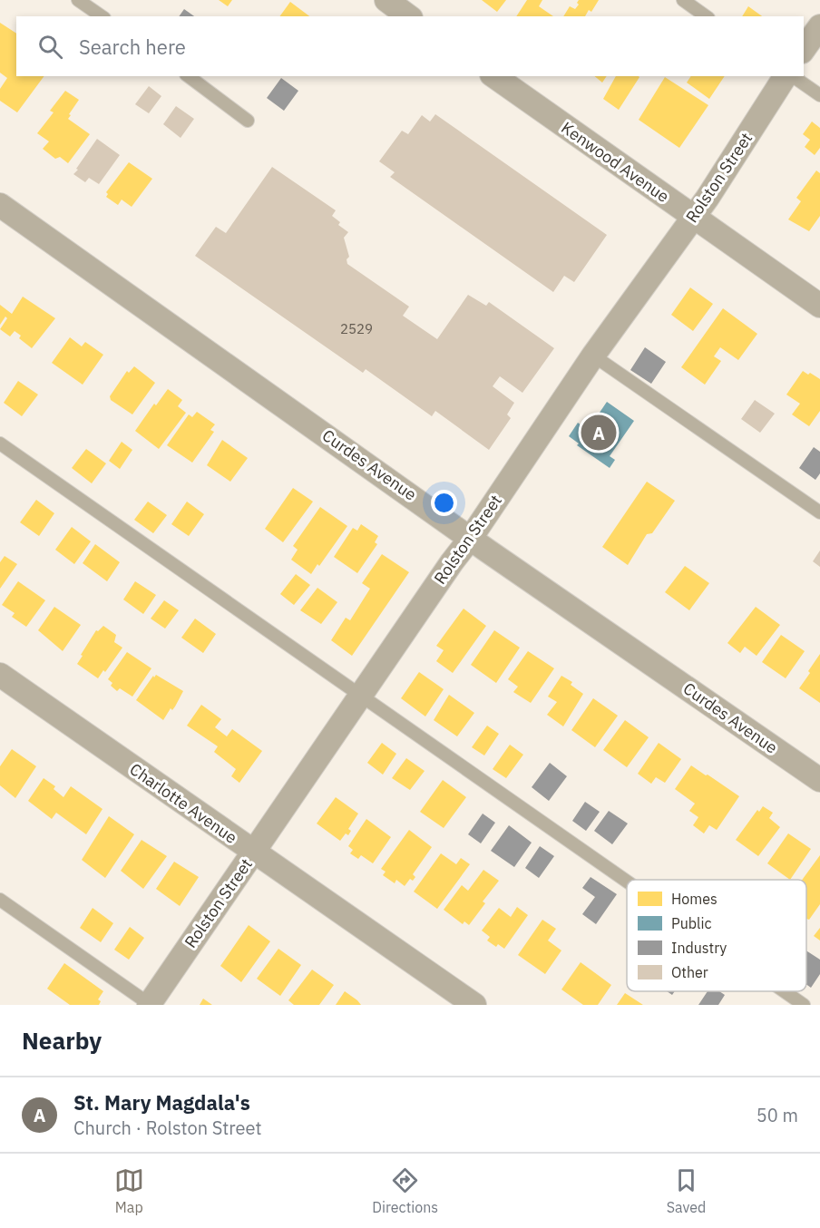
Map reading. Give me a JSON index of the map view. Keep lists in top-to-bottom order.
{
  "streets": {
    "street": [
      "Kenwood Avenue",
      "Rolston Street",
      "Curdes Avenue",
      "Charlotte Avenue"
    ]
  },
  "crossings": [
    ["Kenwood Avenue", "Rolston Street"],
    ["Rolston Street", "Curdes Avenue"],
    ["Rolston Street", "Charlotte Avenue"]
  ],
  "house_numbers": ["2529"],
  "legend": [
    "Homes",
    "Public",
    "Industry",
    "Other"
  ],
  "page": {
    "search": "Search here",
    "pins": "A",
    "heading": "Nearby",
    "list": [
      {
        "mark": "A",
        "name": "St. Mary Magdala's",
        "note": "Church · Rolston Street",
        "value": "50 m"
      }
    ],
    "nav": ["Map", "Directions", "Saved"]
  }
}
